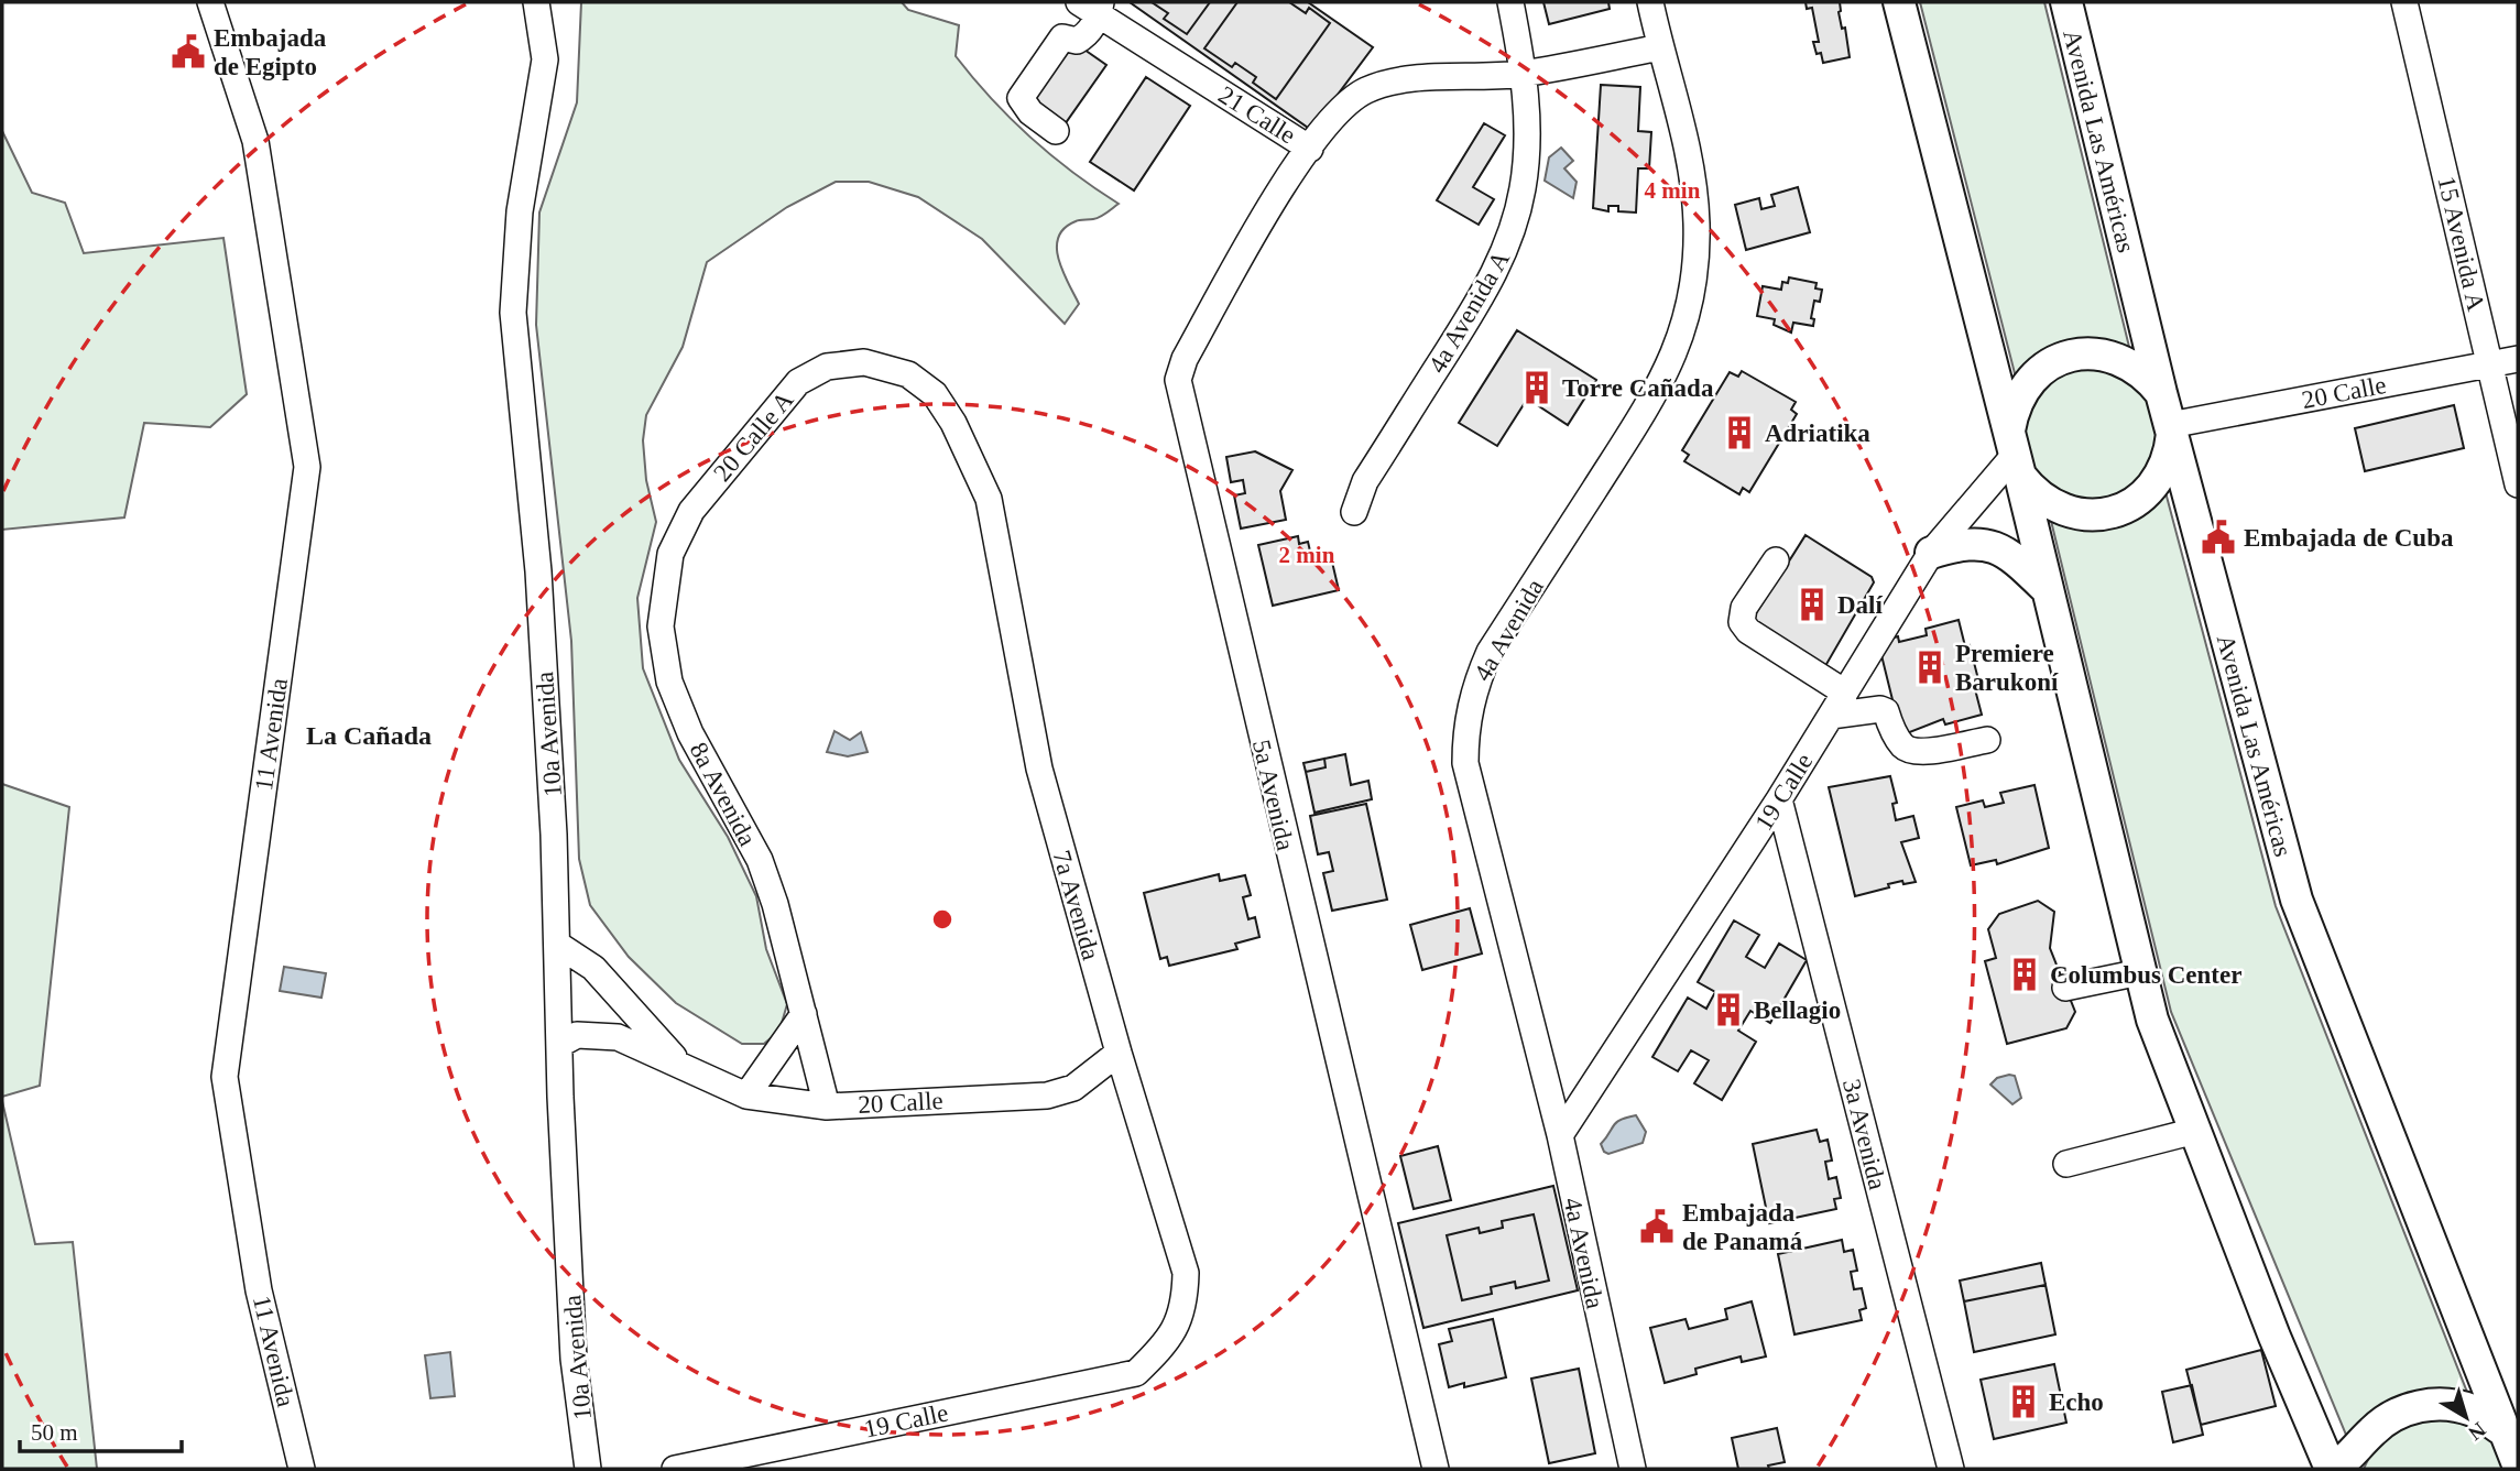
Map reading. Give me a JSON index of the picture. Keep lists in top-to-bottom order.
{
  "streets": {
    "main road": ["Avenida Las Américas"],
    "street": [
      "21 Calle",
      "15 Avenida A",
      "4a Avenida A",
      "20 Calle",
      "20 Calle A",
      "4a Avenida",
      "11 Avenida",
      "10a Avenida",
      "19 Calle",
      "8a Avenida",
      "5a Avenida",
      "7a Avenida",
      "3a Avenida"
    ]
  },
  "crossings": [
    ["21 Calle", "4a Avenida A"],
    ["21 Calle", "4a Avenida"],
    ["21 Calle", "5a Avenida"],
    ["Avenida Las Américas", "20 Calle"],
    ["Avenida Las Américas", "19 Calle"],
    ["15 Avenida A", "20 Calle"],
    ["20 Calle", "10a Avenida"],
    ["20 Calle", "19 Calle"],
    ["20 Calle", "8a Avenida"],
    ["20 Calle", "7a Avenida"],
    ["20 Calle A", "8a Avenida"],
    ["20 Calle A", "7a Avenida"],
    ["4a Avenida", "19 Calle"],
    ["19 Calle", "7a Avenida"],
    ["19 Calle", "3a Avenida"]
  ],
  "districts": ["La Cañada"],
  "places": {
    "public building": ["Embajada de Egipto", "Embajada de Cuba", "Embajada de Panamá"],
    "building": [
      "Torre Cañada",
      "Adriatika",
      "Dalí",
      "Premiere Barukoní",
      "Columbus Center",
      "Bellagio",
      "Echo"
    ]
  },
  "scale_bar": "50 m",
  "north": "bottom right",
  "rings": ["4 min", "2 min"]
}
